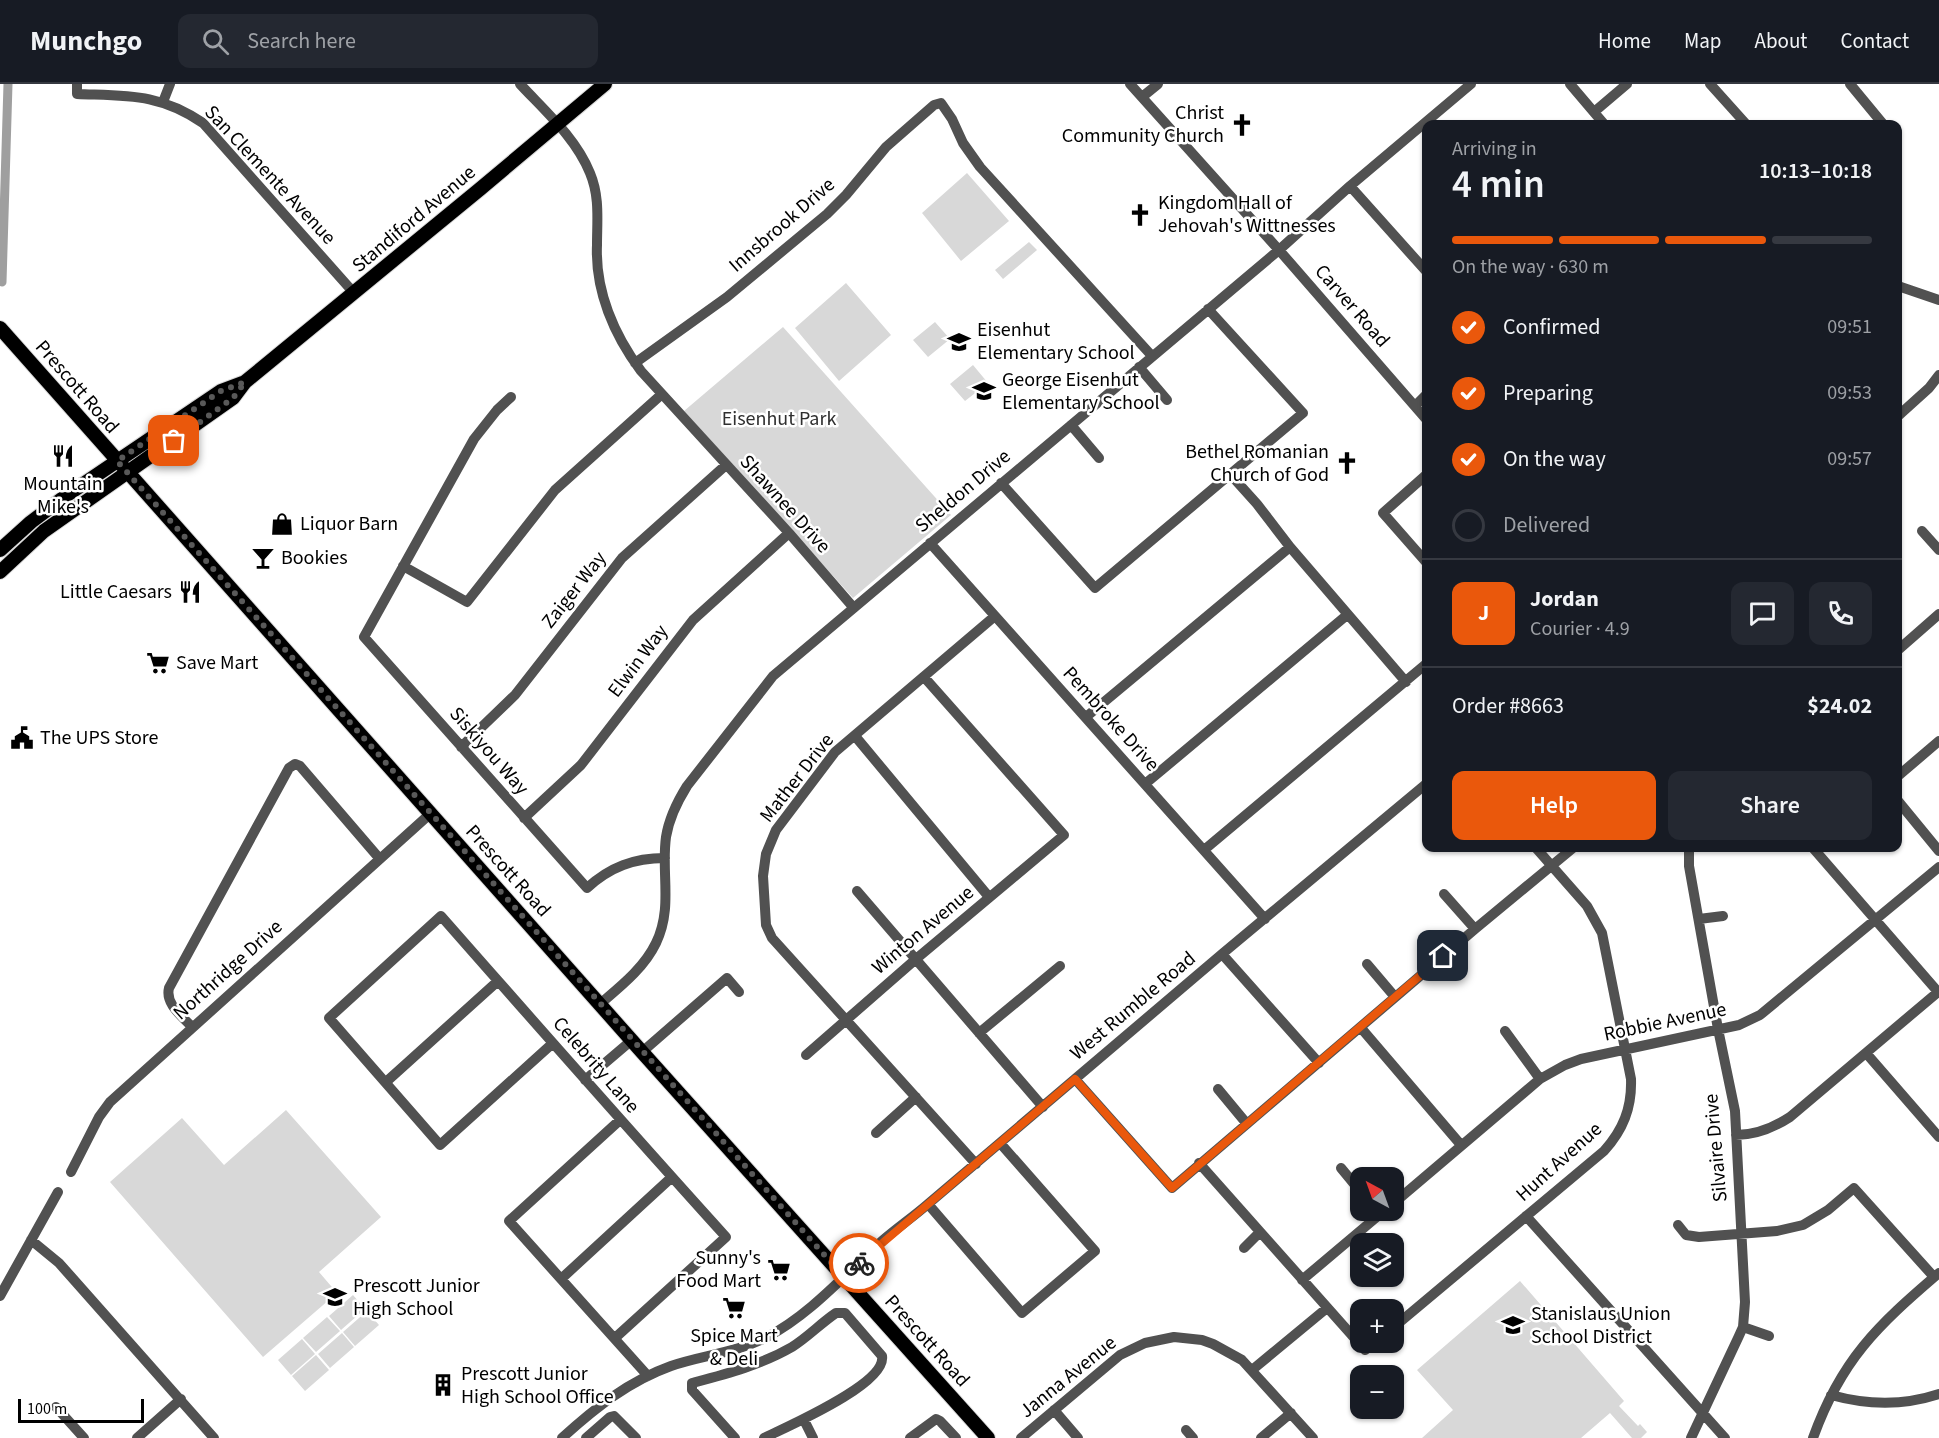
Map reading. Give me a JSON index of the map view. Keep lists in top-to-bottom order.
{
  "streets": {
    "main road": ["Standiford Avenue", "Prescott Road"],
    "street": [
      "San Clemente Avenue",
      "Innsbrook Drive",
      "Carver Road",
      "Sheldon Drive",
      "Shawnee Drive",
      "Zaiger Way",
      "Elwin Way",
      "Pembroke Drive",
      "Siskiyou Way",
      "Mather Drive",
      "Winton Avenue",
      "Northridge Drive",
      "West Rumble Road",
      "Robbie Avenue",
      "Celebrity Lane",
      "Silvaire Drive",
      "Hunt Avenue",
      "Janna Avenue"
    ]
  },
  "crossings": [
    ["San Clemente Avenue", "Standiford Avenue"],
    ["Standiford Avenue", "Prescott Road"],
    ["Standiford Avenue", "Shawnee Drive"],
    ["Innsbrook Drive", "Sheldon Drive"],
    ["Innsbrook Drive", "Shawnee Drive"],
    ["Carver Road", "Sheldon Drive"],
    ["Prescott Road", "Sheldon Drive"],
    ["Prescott Road", "Northridge Drive"],
    ["Prescott Road", "West Rumble Road"],
    ["Sheldon Drive", "Shawnee Drive"],
    ["Sheldon Drive", "Pembroke Drive"],
    ["Sheldon Drive", "Siskiyou Way"],
    ["Shawnee Drive", "Zaiger Way"],
    ["Shawnee Drive", "Elwin Way"],
    ["Zaiger Way", "Siskiyou Way"],
    ["Elwin Way", "Siskiyou Way"],
    ["Pembroke Drive", "Mather Drive"],
    ["Pembroke Drive", "West Rumble Road"],
    ["Mather Drive", "Winton Avenue"],
    ["Mather Drive", "West Rumble Road"],
    ["Robbie Avenue", "Silvaire Drive"],
    ["Robbie Avenue", "Hunt Avenue"]
  ],
  "parks": ["Eisenhut Park"],
  "places": {
    "church": ["Christ Community Church", "Kingdom Hall of Jehovah's Wittnesses", "Bethel Romanian Church of God"],
    "school or university": [
      "Eisenhut Elementary School",
      "George Eisenhut Elementary School",
      "Prescott Junior High School",
      "Stanislaus Union School District"
    ],
    "restaurant": ["Mountain Mike's", "Little Caesars"],
    "shop": ["Liquor Barn"],
    "bar": ["Bookies"],
    "supermarket": ["Save Mart", "Sunny's Food Mart", "Spice Mart & Deli"],
    "public building": ["The UPS Store"],
    "building": ["Prescott Junior High School Office"]
  },
  "scale_bar": "100 m",
  "north": "top left",
  "page": {
    "header": "Munchgo",
    "search": "Search here",
    "nav": [
      "Home",
      "Map",
      "About",
      "Contact"
    ],
    "heading": ["4 min", "Arriving in", "10:13–10:18"],
    "panel": [
      "Jordan",
      "Courier · 4.9",
      "Order #8663",
      "$24.02"
    ],
    "bar": "On the way · 630 m",
    "list": [
      ["Confirmed", "09:51"],
      ["Preparing", "09:53"],
      ["On the way", "09:57"],
      "Delivered"
    ],
    "round": "J",
    "buttons": ["Help", "Share"],
    "map_buttons": ["+", "−"],
    "scale": "100 m"
  }
}
